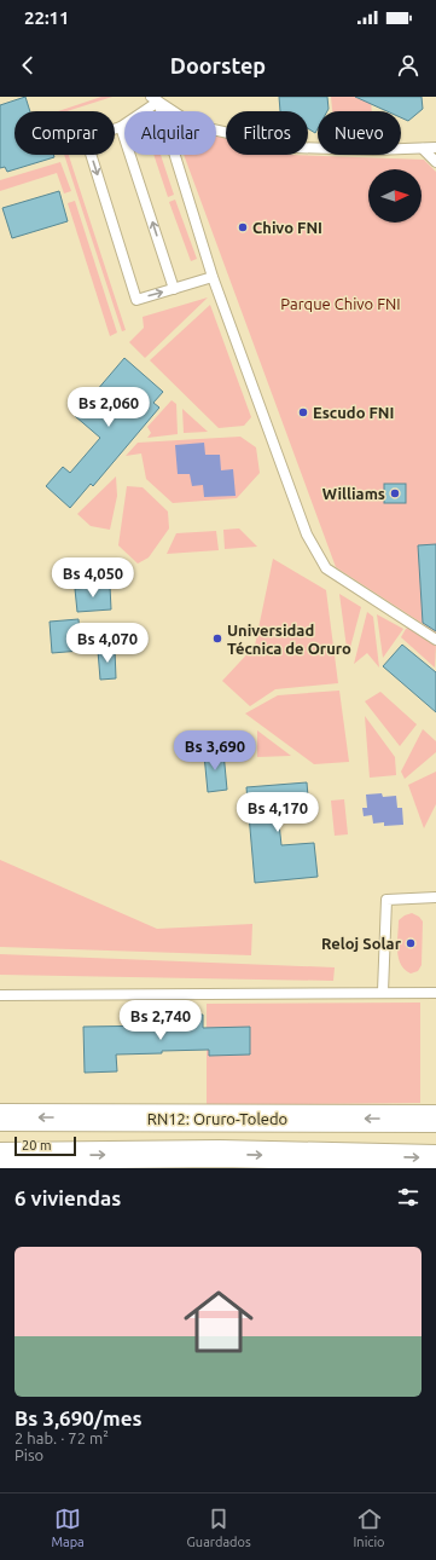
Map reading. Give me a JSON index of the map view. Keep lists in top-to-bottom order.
{
  "streets": {
    "highway": ["RN12: Oruro-Toledo"]
  },
  "parks": ["Parque Chivo FNI"],
  "places": [
    "Chivo FNI",
    "Escudo FNI",
    "Williams",
    "Universidad Técnica de Oruro",
    "Reloj Solar"
  ],
  "scale_bar": "20 m",
  "north": "right",
  "page": {
    "status": "22:11",
    "header": "Doorstep",
    "chip": [
      "Comprar",
      "Alquilar",
      "Filtros",
      "Nuevo"
    ],
    "price": [
      "Bs 2,060",
      "Bs 4,050",
      "Bs 4,070",
      "Bs 3,690",
      "Bs 4,170",
      "Bs 2,740"
    ],
    "scale": "20 m",
    "heading": "6 viviendas",
    "list": [
      {
        "name": "Bs 3,690/mes",
        "note": "2 hab. · 72 m² · Piso"
      }
    ],
    "tabs": ["Mapa", "Guardados", "Inicio"]
  }
}
